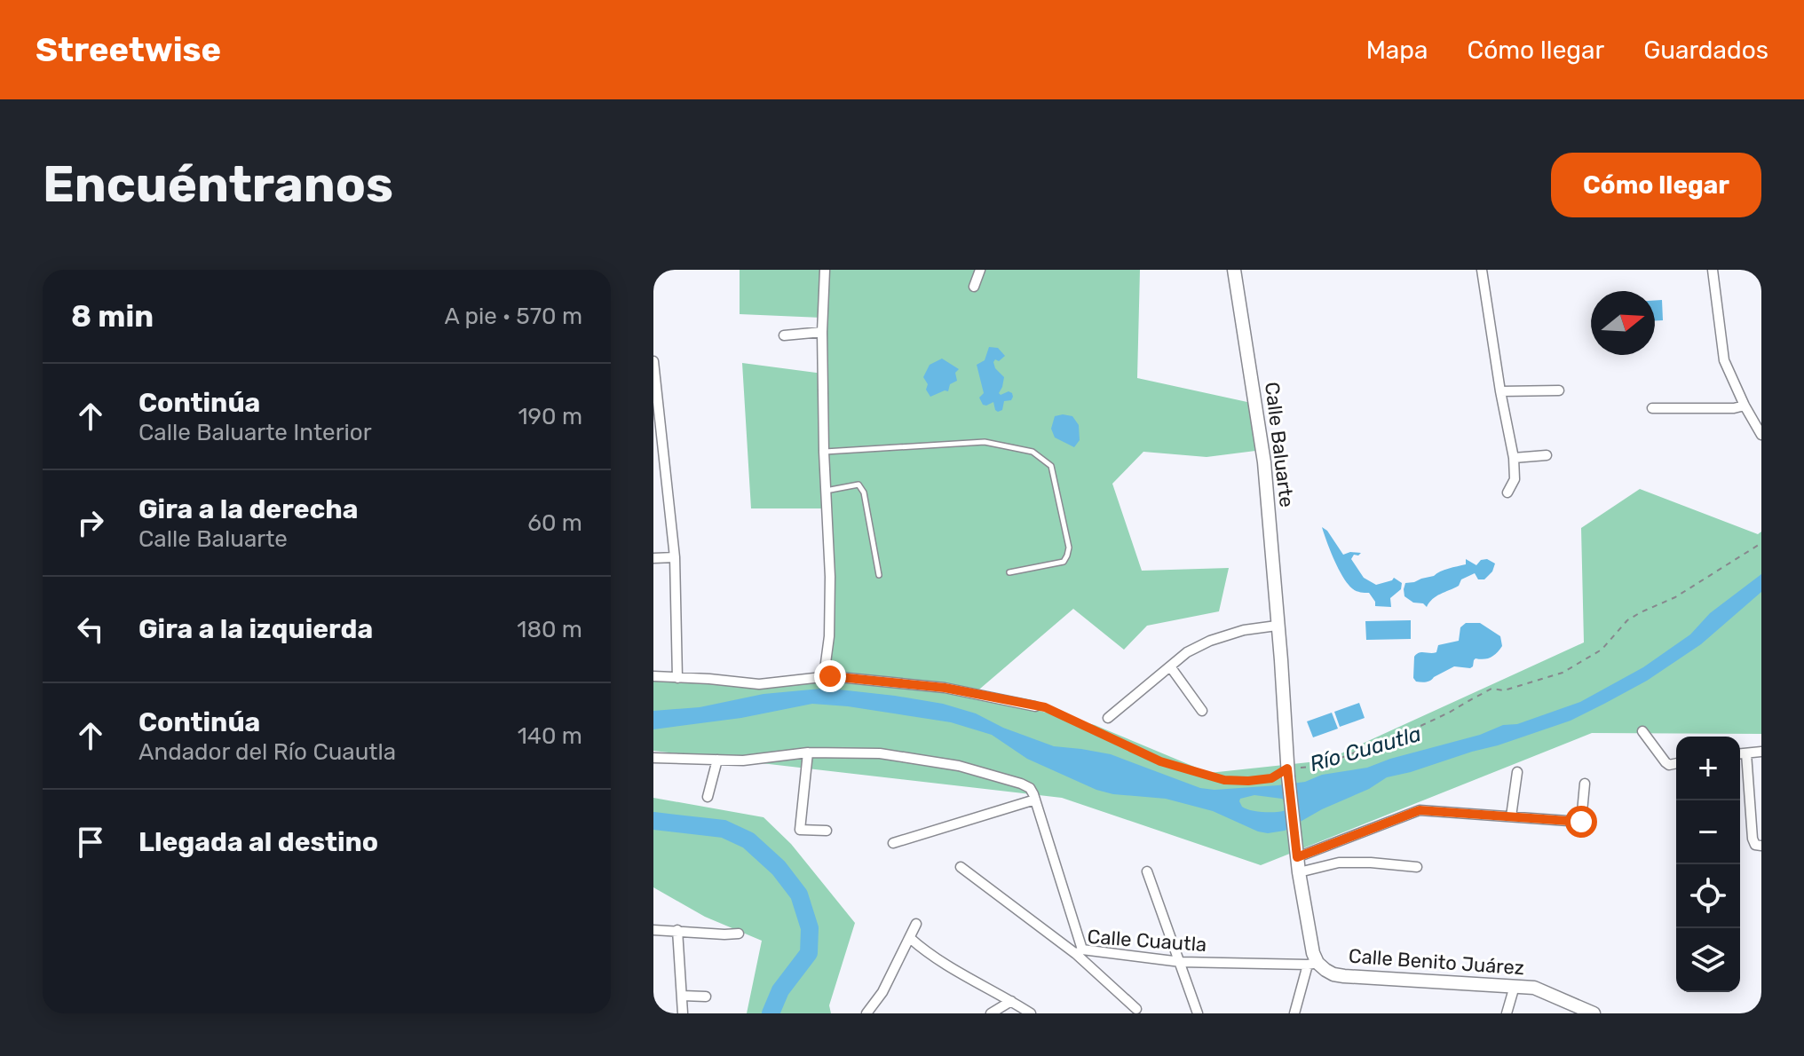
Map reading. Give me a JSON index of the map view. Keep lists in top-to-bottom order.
{
  "streets": {
    "street": ["Calle Baluarte", "Calle Cuautla", "Calle Benito Juárez"]
  },
  "crossings": [
    ["Calle Baluarte", "Calle Cuautla"],
    ["Calle Baluarte", "Calle Benito Juárez"],
    ["Calle Cuautla", "Calle Benito Juárez"]
  ],
  "water": ["Río Cuautla"],
  "north": "right",
  "page": {
    "header": "Streetwise",
    "nav": ["Mapa", "Cómo llegar", "Guardados"],
    "buttons": "Cómo llegar",
    "title": "Encuéntranos",
    "heading": ["8 min", "A pie · 570 m"],
    "list": [
      ["Continúa", "Calle Baluarte Interior", "190 m"],
      ["Gira a la derecha", "Calle Baluarte", "60 m"],
      ["Gira a la izquierda", "180 m"],
      ["Continúa", "Andador del Río Cuautla", "140 m"],
      "Llegada al destino"
    ],
    "map_buttons": ["+", "−"]
  }
}
